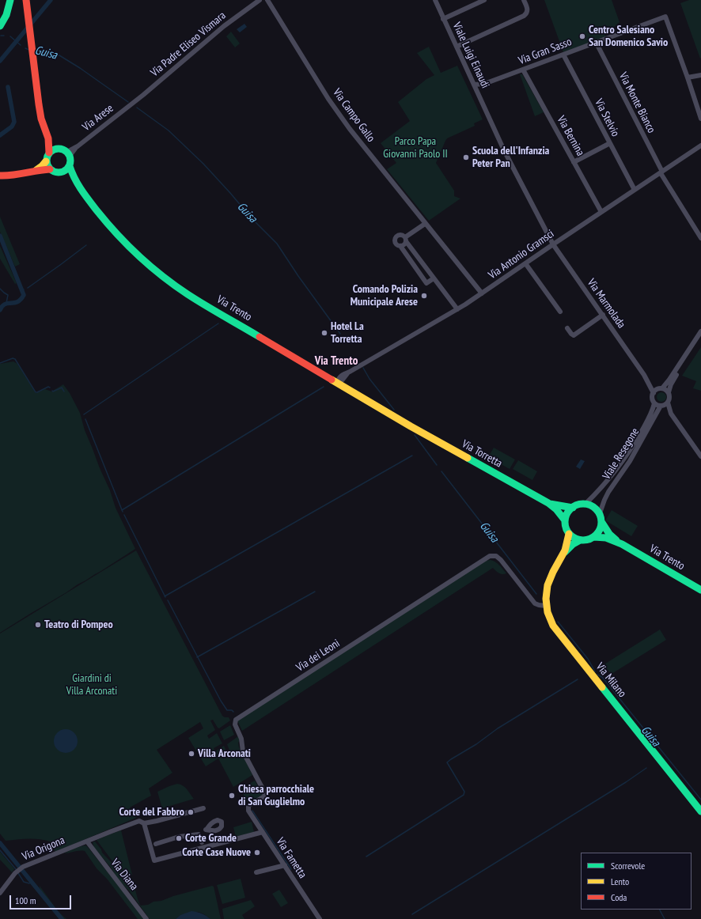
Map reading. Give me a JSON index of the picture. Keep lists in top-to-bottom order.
{
  "streets": {
    "main road": ["Via Trento", "Via Torretta", "Via Milano"],
    "street": [
      "Via Padre Eliseo Vismara",
      "Via Gran Sasso",
      "Viale Luigi Einaudi",
      "Via Monte Bianco",
      "Via Campo Gallo",
      "Via Arese",
      "Via Stelvio",
      "Via Bernina",
      "Via Antonio Gramsci",
      "Via Marmolada",
      "Viale Resegone",
      "Via dei Leoni",
      "Via Origona",
      "Via Fametta",
      "Via Diana"
    ]
  },
  "crossings": [
    ["Via Padre Eliseo Vismara", "Via Arese"],
    ["Via Gran Sasso", "Viale Luigi Einaudi"],
    ["Via Gran Sasso", "Via Monte Bianco"],
    ["Via Gran Sasso", "Via Stelvio"],
    ["Via Gran Sasso", "Via Bernina"],
    ["Viale Luigi Einaudi", "Via Antonio Gramsci"],
    ["Viale Luigi Einaudi", "Via Marmolada"],
    ["Via Monte Bianco", "Via Antonio Gramsci"],
    ["Via Campo Gallo", "Via Antonio Gramsci"],
    ["Via Arese", "Via Trento"],
    ["Via Stelvio", "Via Antonio Gramsci"],
    ["Via Bernina", "Via Antonio Gramsci"],
    ["Via Antonio Gramsci", "Via Marmolada"],
    ["Via Antonio Gramsci", "Via Trento"],
    ["Via Marmolada", "Viale Resegone"],
    ["Via Trento", "Via Torretta"],
    ["Via Torretta", "Viale Resegone"],
    ["Via dei Leoni", "Via Milano"],
    ["Via dei Leoni", "Via Fametta"],
    ["Via Origona", "Via Diana"]
  ],
  "districts": ["Via Trento"],
  "water": ["Guisa"],
  "parks": ["Parco Papa Giovanni Paolo II", "Giardini di Villa Arconati"],
  "places": [
    "Centro Salesiano San Domenico Savio",
    "Scuola dell'Infanzia Peter Pan",
    "Comando Polizia Municipale Arese",
    "Hotel La Torretta",
    "Teatro di Pompeo",
    "Villa Arconati",
    "Chiesa parrocchiale di San Guglielmo",
    "Corte del Fabbro",
    "Corte Grande",
    "Corte Case Nuove"
  ],
  "legend": ["Scorrevole", "Lento", "Coda"],
  "scale_bar": "100 m"
}
